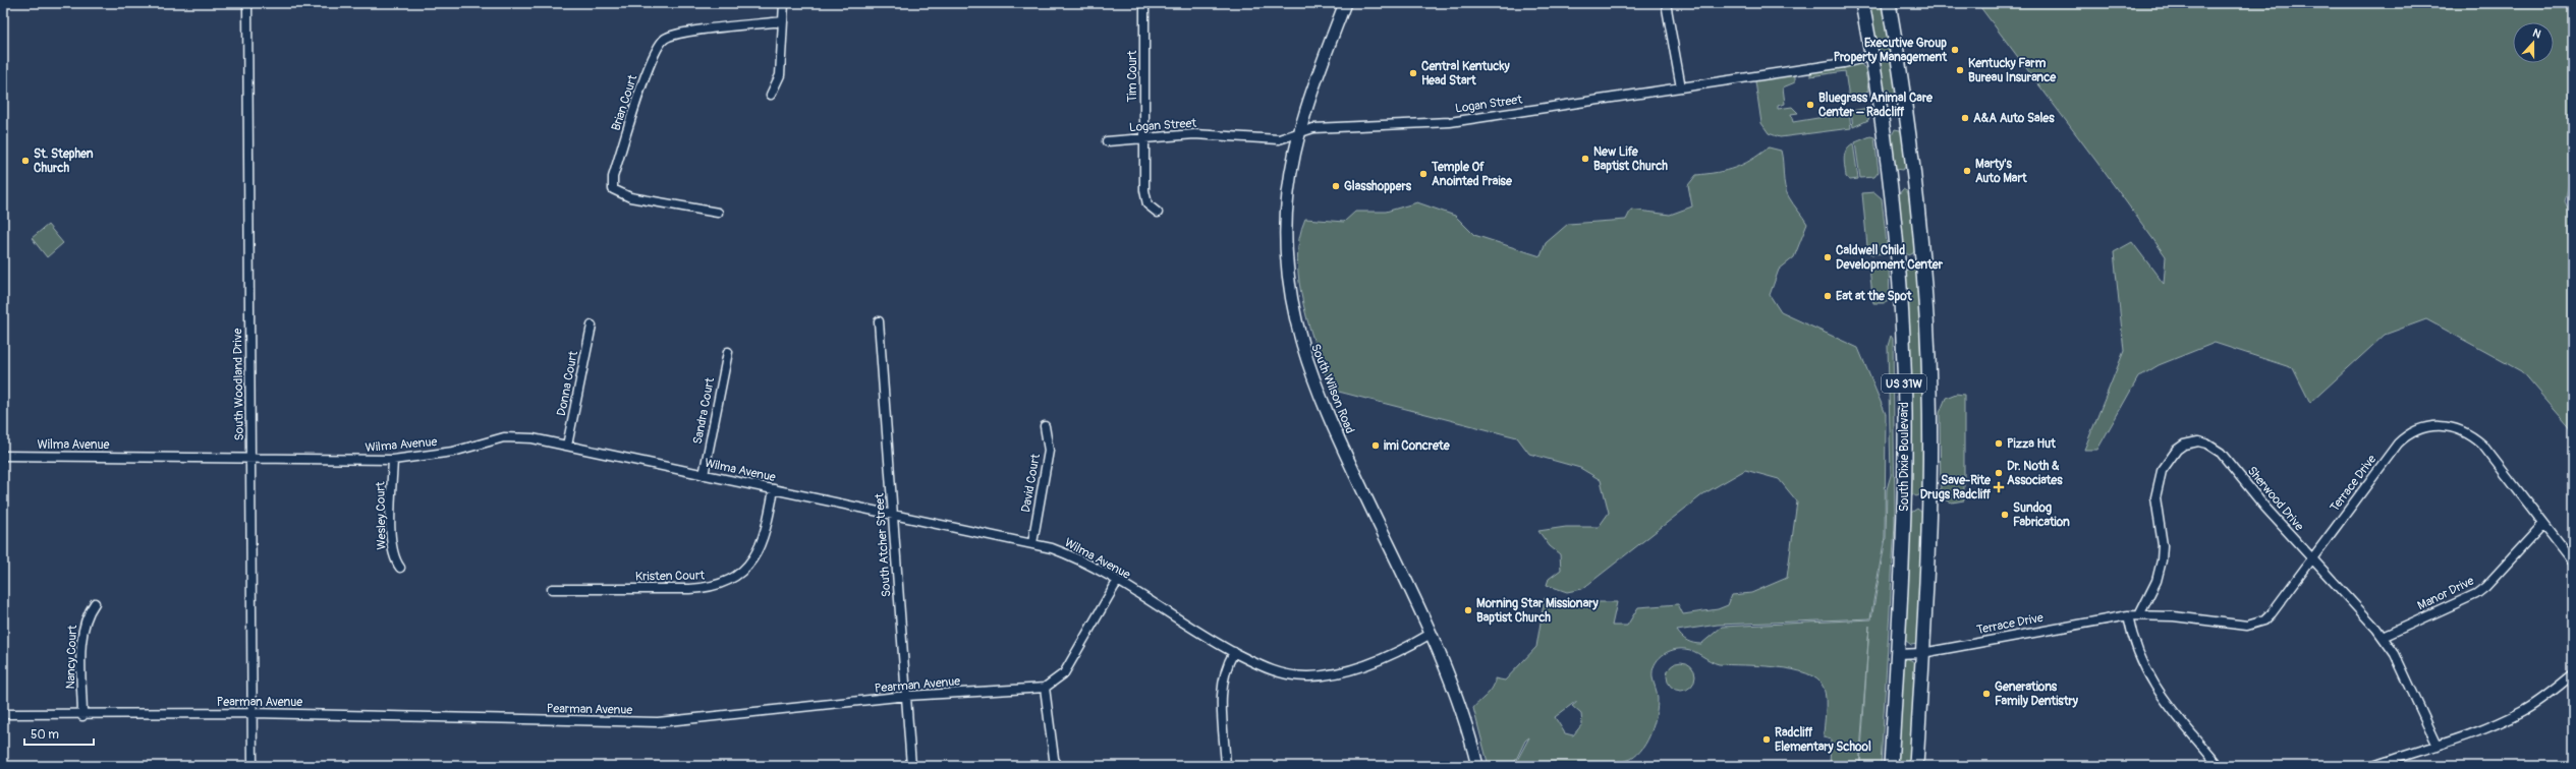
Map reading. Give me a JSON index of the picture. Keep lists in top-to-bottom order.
{
  "streets": {
    "highway": ["US 31W", "South Dixie Boulevard"],
    "main road": ["South Wilson Road"],
    "street": [
      "Tim Court",
      "Brian Court",
      "Logan Street",
      "Donna Court",
      "South Woodland Drive",
      "Sandra Court",
      "Wilma Avenue",
      "David Court",
      "Terrace Drive",
      "Sherwood Drive",
      "Wesley Court",
      "South Atcher Street",
      "Kristen Court",
      "Manor Drive",
      "Nancy Court",
      "Pearman Avenue"
    ]
  },
  "crossings": [
    ["Tim Court", "Logan Street"],
    ["Logan Street", "South Wilson Road"],
    ["Logan Street", "South Dixie Boulevard"],
    ["Donna Court", "Wilma Avenue"],
    ["South Woodland Drive", "Wilma Avenue"],
    ["South Woodland Drive", "Pearman Avenue"],
    ["South Wilson Road", "Wilma Avenue"],
    ["Sandra Court", "Wilma Avenue"],
    ["Wilma Avenue", "David Court"],
    ["Wilma Avenue", "Wesley Court"],
    ["Wilma Avenue", "South Atcher Street"],
    ["Wilma Avenue", "Kristen Court"],
    ["South Dixie Boulevard", "Terrace Drive"],
    ["Terrace Drive", "Sherwood Drive"],
    ["Terrace Drive", "Manor Drive"],
    ["Sherwood Drive", "Manor Drive"],
    ["South Atcher Street", "Pearman Avenue"],
    ["Nancy Court", "Pearman Avenue"]
  ],
  "places": {
    "other": [
      "Executive Group Property Management",
      "Kentucky Farm Bureau Insurance",
      "Central Kentucky Head Start",
      "Bluegrass Animal Care Center – Radcliff",
      "A&A Auto Sales",
      "New Life Baptist Church",
      "St. Stephen Church",
      "Marty's Auto Mart",
      "Temple Of Anointed Praise",
      "Glasshoppers",
      "Caldwell Child Development Center",
      "Eat at the Spot",
      "Pizza Hut",
      "imi Concrete",
      "Dr. Noth & Associates",
      "Sundog Fabrication",
      "Morning Star Missionary Baptist Church",
      "Generations Family Dentistry",
      "Radcliff Elementary School"
    ],
    "health": ["Save-Rite Drugs Radcliff"]
  },
  "scale_bar": "50 m",
  "north": "top"
}
